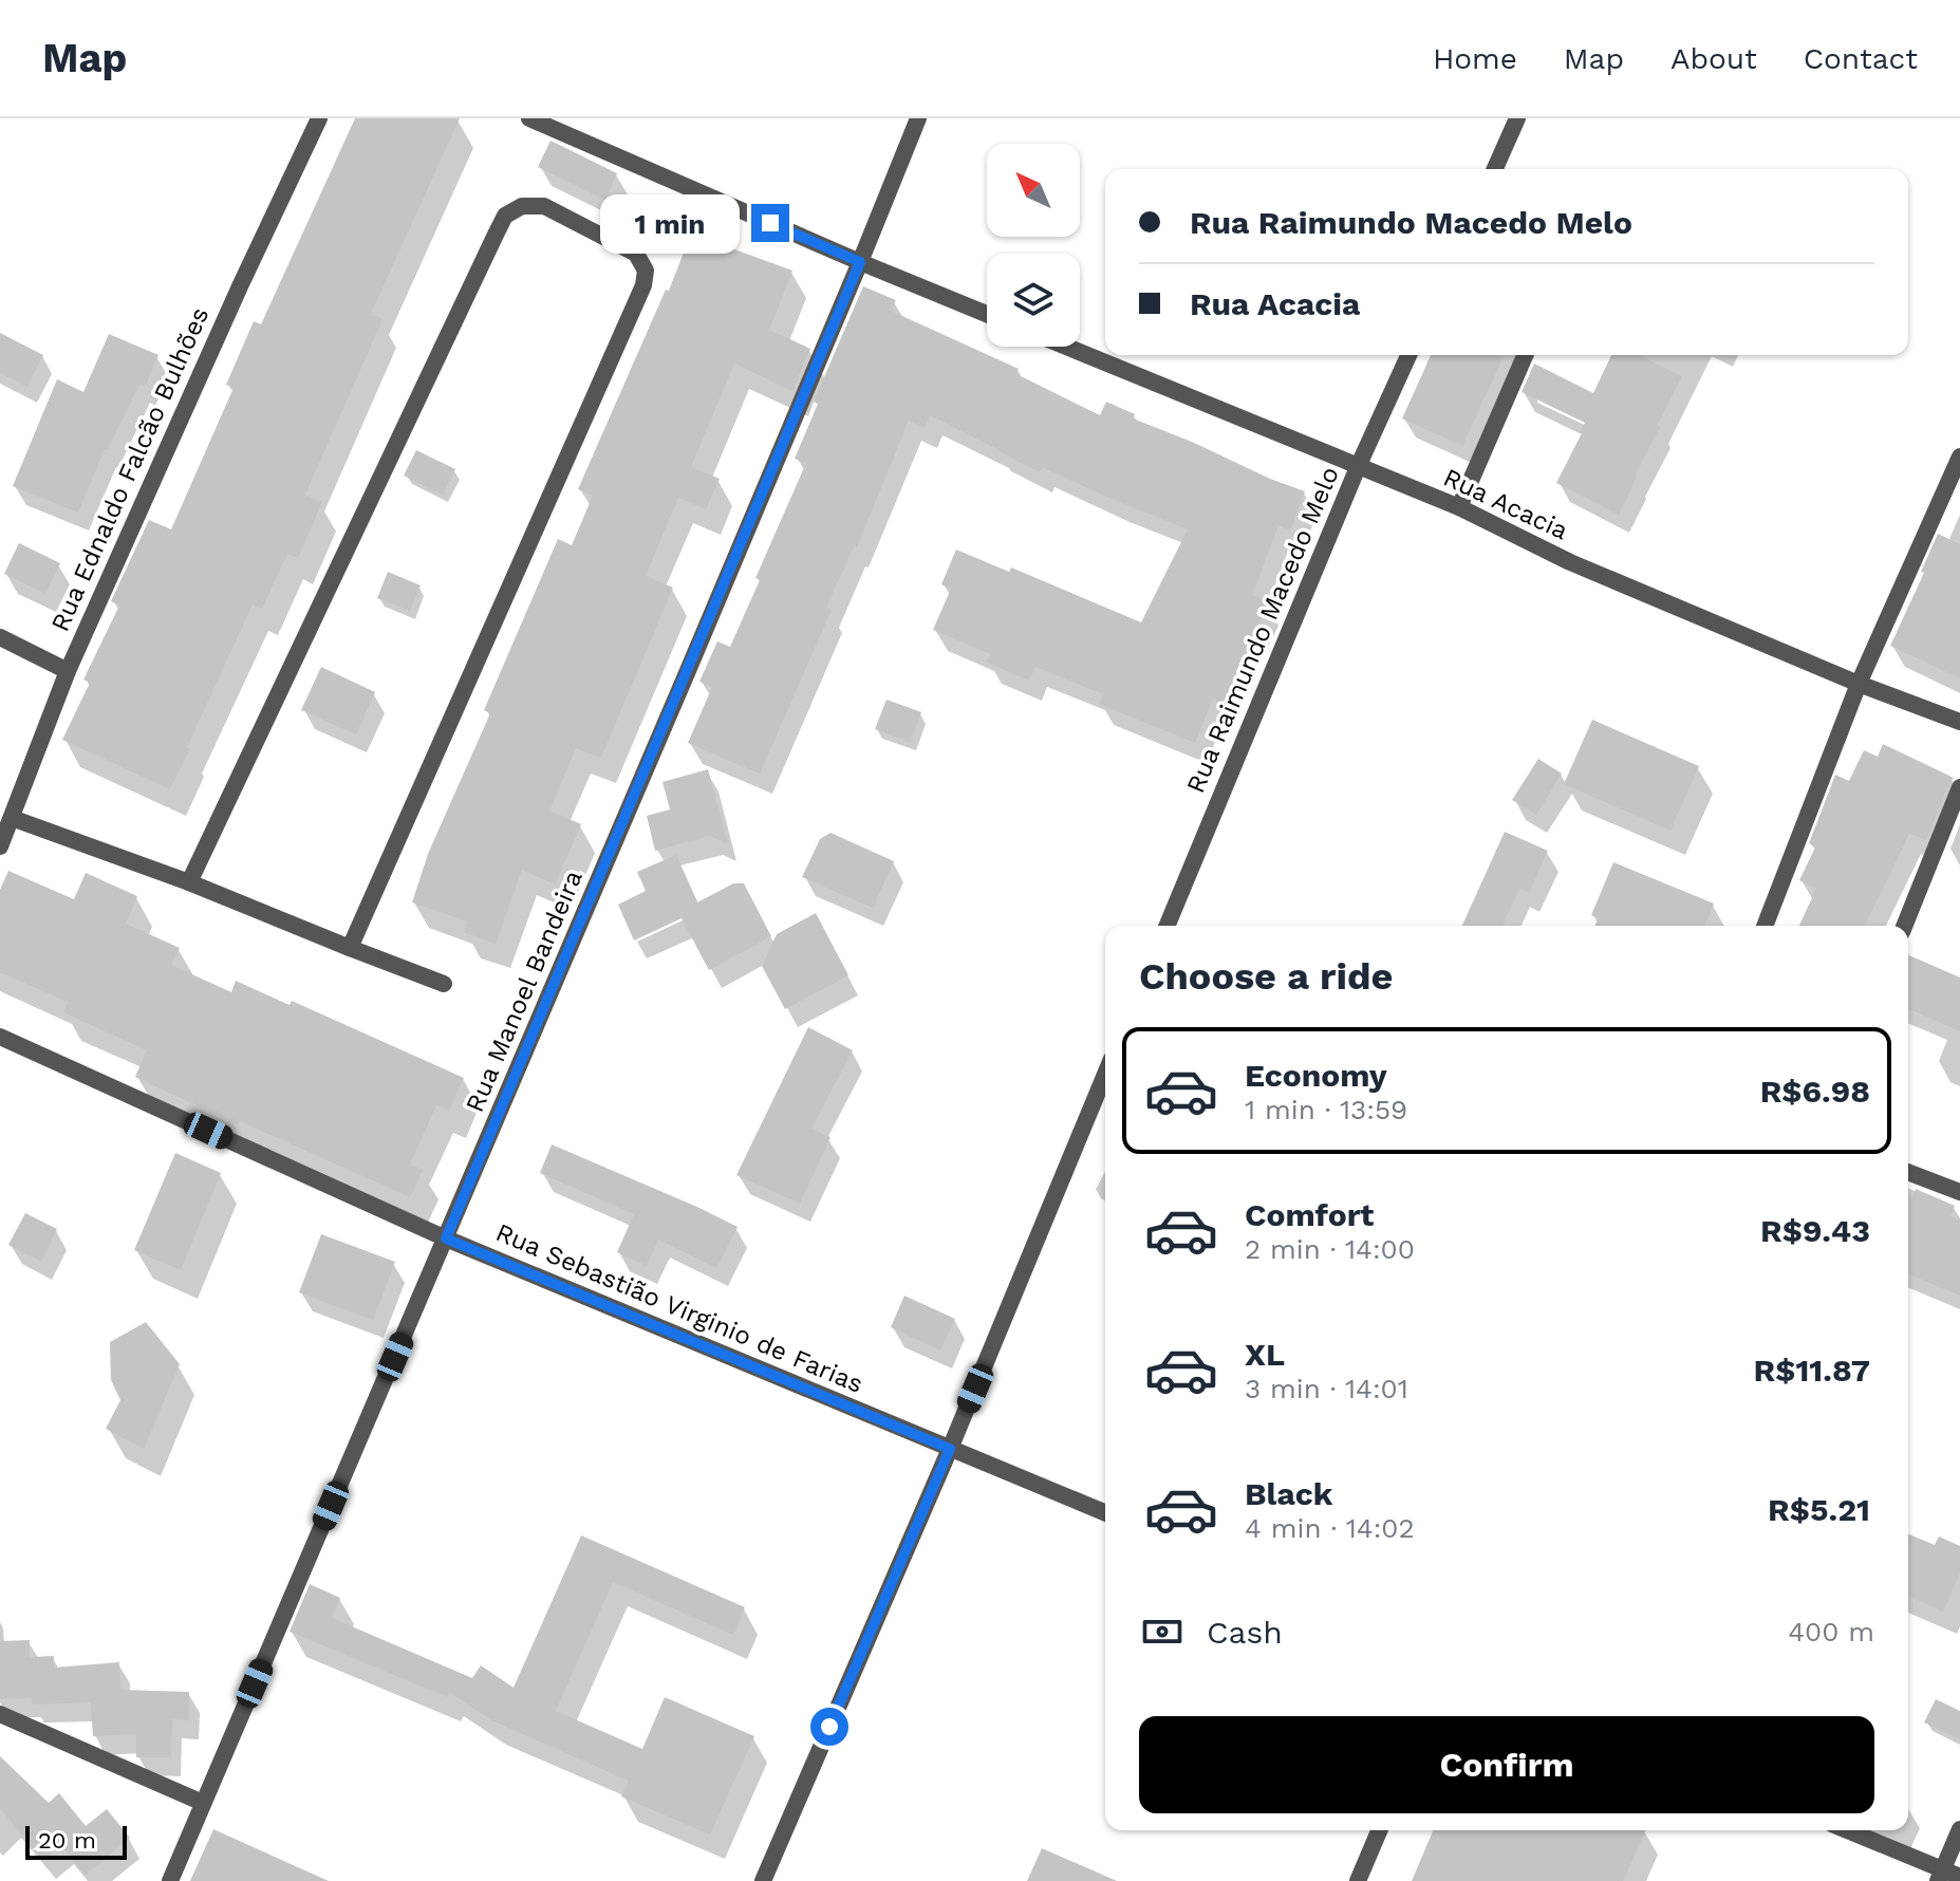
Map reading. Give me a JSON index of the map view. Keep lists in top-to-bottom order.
{
  "streets": {
    "street": [
      "Rua Ednaldo Falcão Bulhões",
      "Rua Acacia",
      "Rua Raimundo Macedo Melo",
      "Rua Manoel Bandeira",
      "Rua Sebastião Virginio de Farias"
    ]
  },
  "crossings": [
    ["Rua Acacia", "Rua Raimundo Macedo Melo"],
    ["Rua Manoel Bandeira", "Rua Sebastião Virginio de Farias"]
  ],
  "scale_bar": "20 m",
  "north": "top left",
  "page": {
    "header": "Map",
    "nav": [
      "Home",
      "Map",
      "About",
      "Contact"
    ],
    "banner": ["Rua Raimundo Macedo Melo", "Rua Acacia"],
    "bubble": "1 min",
    "heading": "Choose a ride",
    "list": [
      {
        "name": "Economy",
        "note": "1 min · 13:59",
        "value": "R$6.98"
      },
      {
        "name": "Comfort",
        "note": "2 min · 14:00",
        "value": "R$9.43"
      },
      {
        "name": "XL",
        "note": "3 min · 14:01",
        "value": "R$11.87"
      },
      {
        "name": "Black",
        "note": "4 min · 14:02",
        "value": "R$5.21"
      }
    ],
    "pay": ["Cash", "400 m"],
    "buttons": "Confirm",
    "scale": "20 m"
  }
}
